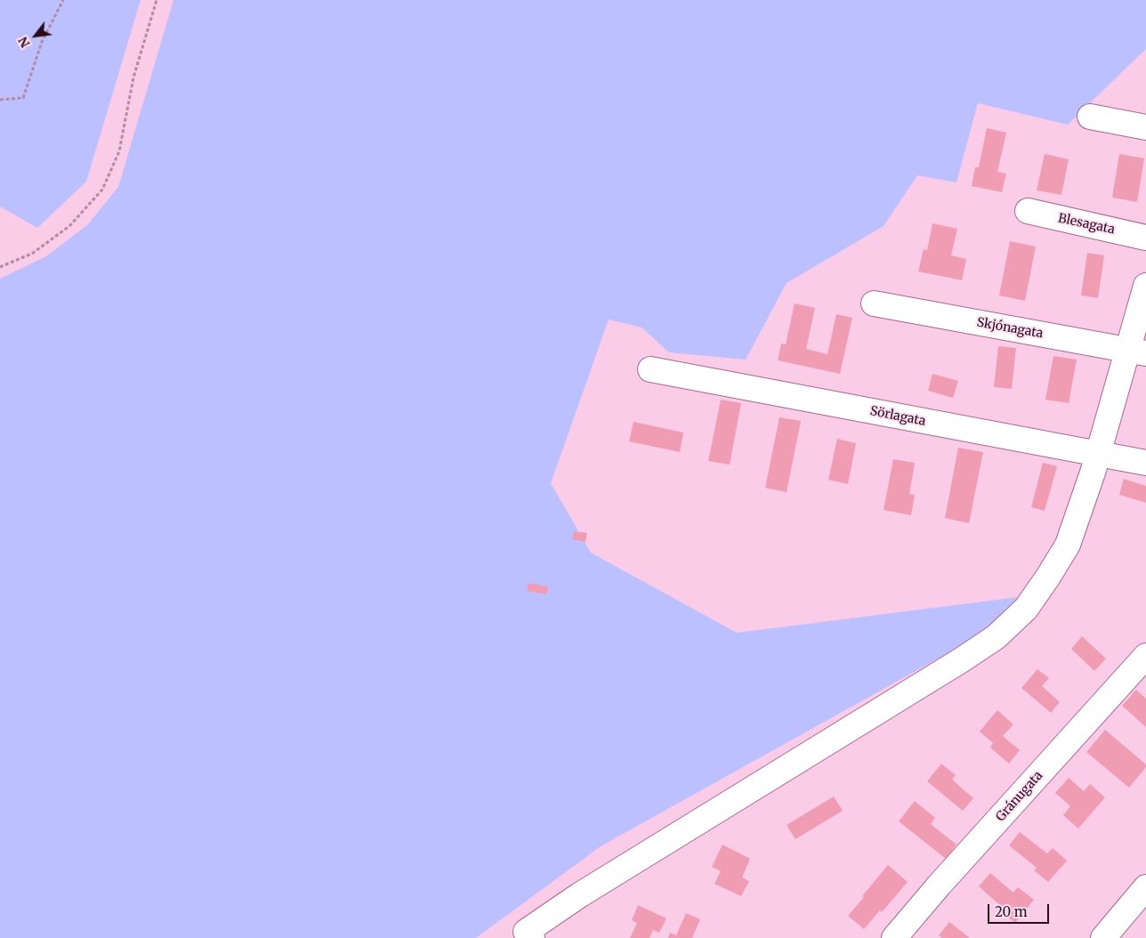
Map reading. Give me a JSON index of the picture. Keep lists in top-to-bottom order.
{
  "streets": {
    "street": [
      "Blesagata",
      "Skjónagata",
      "Sörlagata",
      "Gránugata"
    ]
  },
  "scale_bar": "20 m",
  "north": "bottom left"
}
